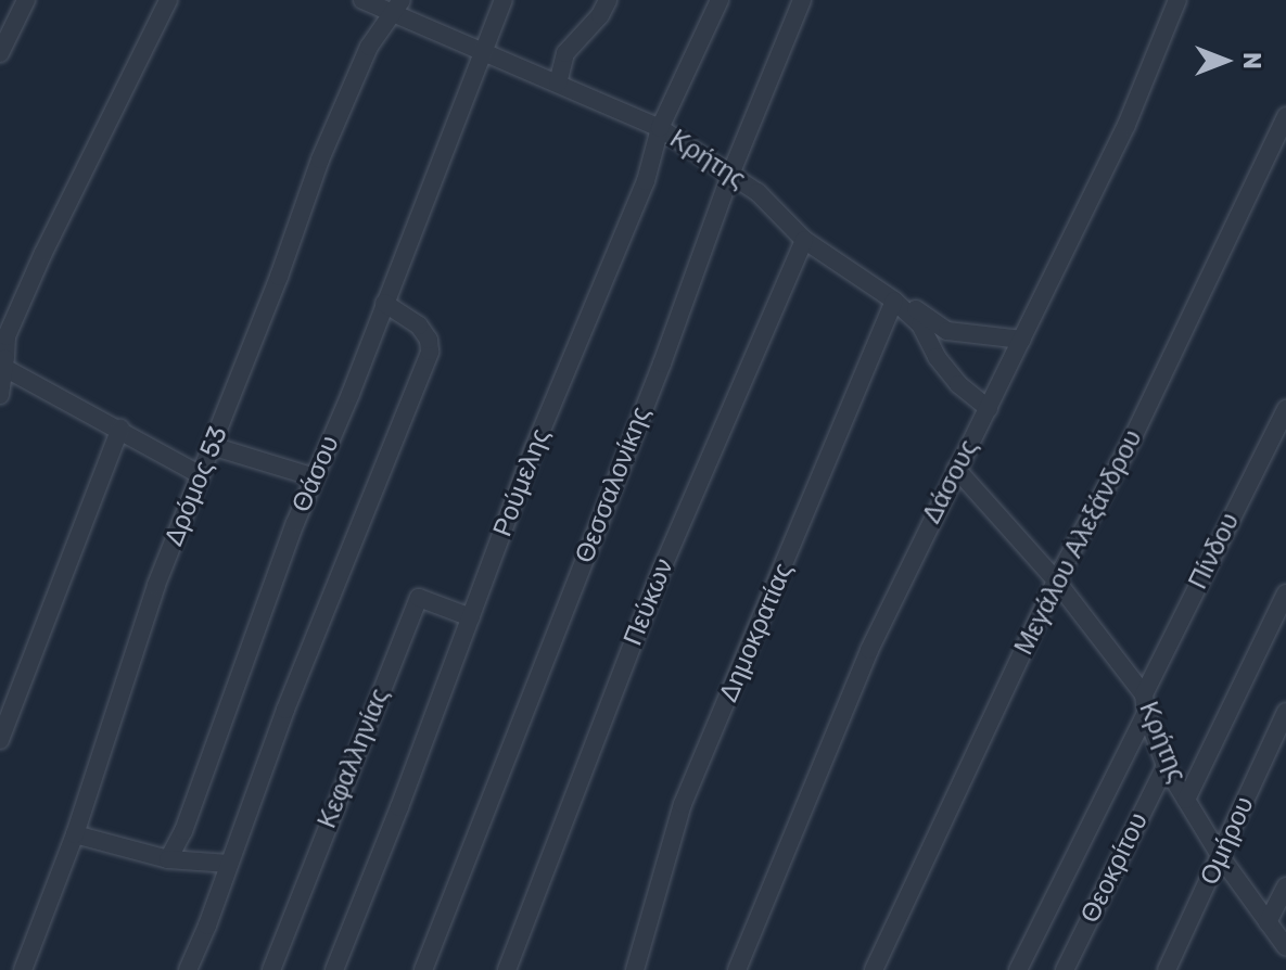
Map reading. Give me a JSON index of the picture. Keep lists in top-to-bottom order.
{
  "streets": {
    "street": [
      "Κρήτης",
      "Θάσου",
      "Δάσους",
      "Ρούμελης",
      "Θεσσαλονίκης",
      "Δρόμος 53",
      "Μεγάλου Αλεξάνδρου",
      "Πίνδου",
      "Πεύκων",
      "Δημοκρατίας",
      "Κεφαλληνίας",
      "Ομήρου",
      "Θεοκρίτου"
    ]
  },
  "crossings": [
    ["Κρήτης", "Θάσου"],
    ["Κρήτης", "Δάσους"],
    ["Κρήτης", "Ρούμελης"],
    ["Κρήτης", "Θεσσαλονίκης"],
    ["Κρήτης", "Δρόμος 53"],
    ["Κρήτης", "Μεγάλου Αλεξάνδρου"],
    ["Κρήτης", "Πίνδου"],
    ["Κρήτης", "Πεύκων"],
    ["Κρήτης", "Δημοκρατίας"],
    ["Κρήτης", "Ομήρου"],
    ["Κρήτης", "Θεοκρίτου"],
    ["Ρούμελης", "Κεφαλληνίας"]
  ],
  "north": "right"
}
